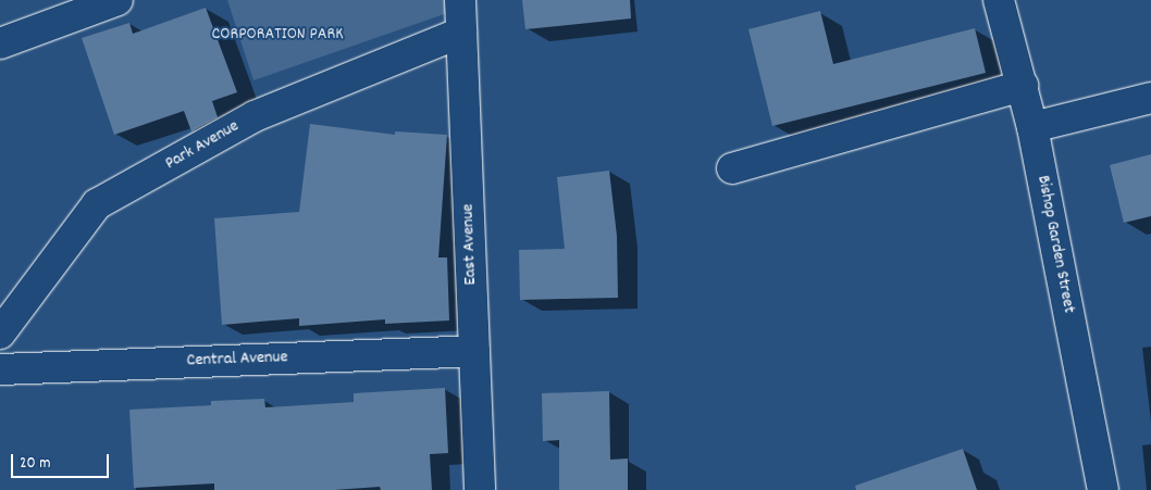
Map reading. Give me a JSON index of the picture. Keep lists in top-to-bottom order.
{
  "streets": {
    "street": [
      "Park Avenue",
      "East Avenue",
      "Bishop Garden Street",
      "Central Avenue"
    ]
  },
  "crossings": [
    ["Park Avenue", "East Avenue"],
    ["East Avenue", "Central Avenue"]
  ],
  "parks": ["CORPORATION PARK"],
  "scale_bar": "20 m"
}
